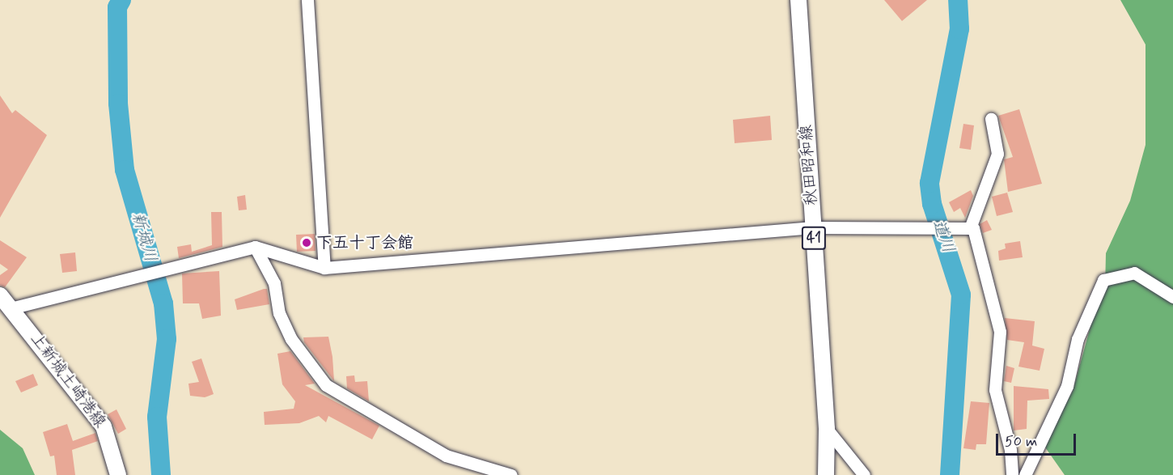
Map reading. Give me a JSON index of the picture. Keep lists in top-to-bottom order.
{
  "streets": {
    "main road": ["秋田昭和線", "41", "上新城土崎港線"]
  },
  "water": ["道川", "新城川"],
  "places": ["下五十丁会館"],
  "scale_bar": "50 m"
}
